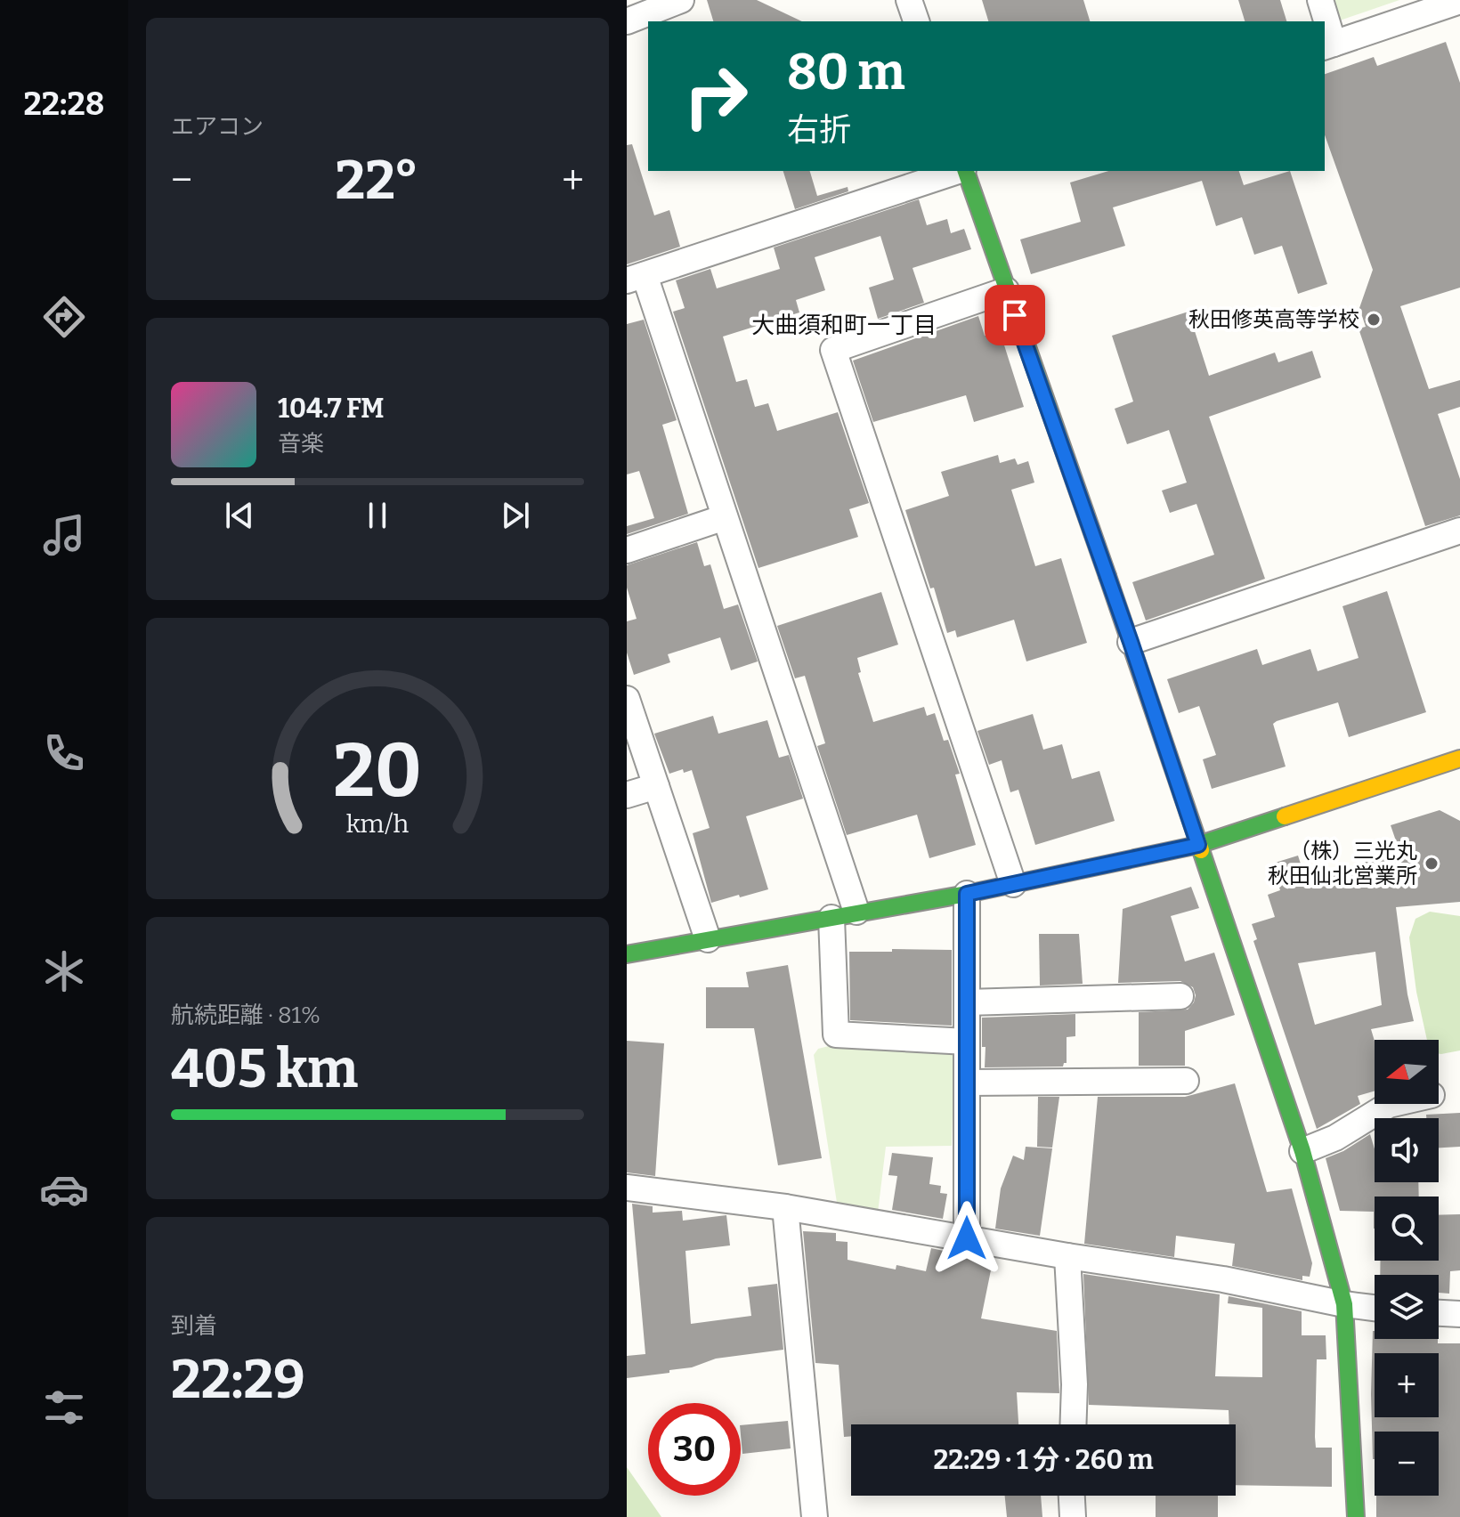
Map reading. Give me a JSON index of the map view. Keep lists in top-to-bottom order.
{
  "districts": ["大曲須和町一丁目"],
  "places": ["秋田修英高等学校", "（株）三光丸 秋田仙北営業所"],
  "north": "left",
  "page": {
    "tabs": "22:28",
    "tile": [
      "エアコン",
      ["航続距離 · 81%", "405 km"],
      ["到着", "22:29"]
    ],
    "turn": ["80 m", "右折"],
    "heat": ["−", "22°", "+"],
    "song": ["104.7 FM", "音楽"],
    "map_buttons": ["+", "−"],
    "limit": "30",
    "trip": "22:29 · 1 分 · 260 m",
    "gauge": ["20", "km/h"]
  }
}
